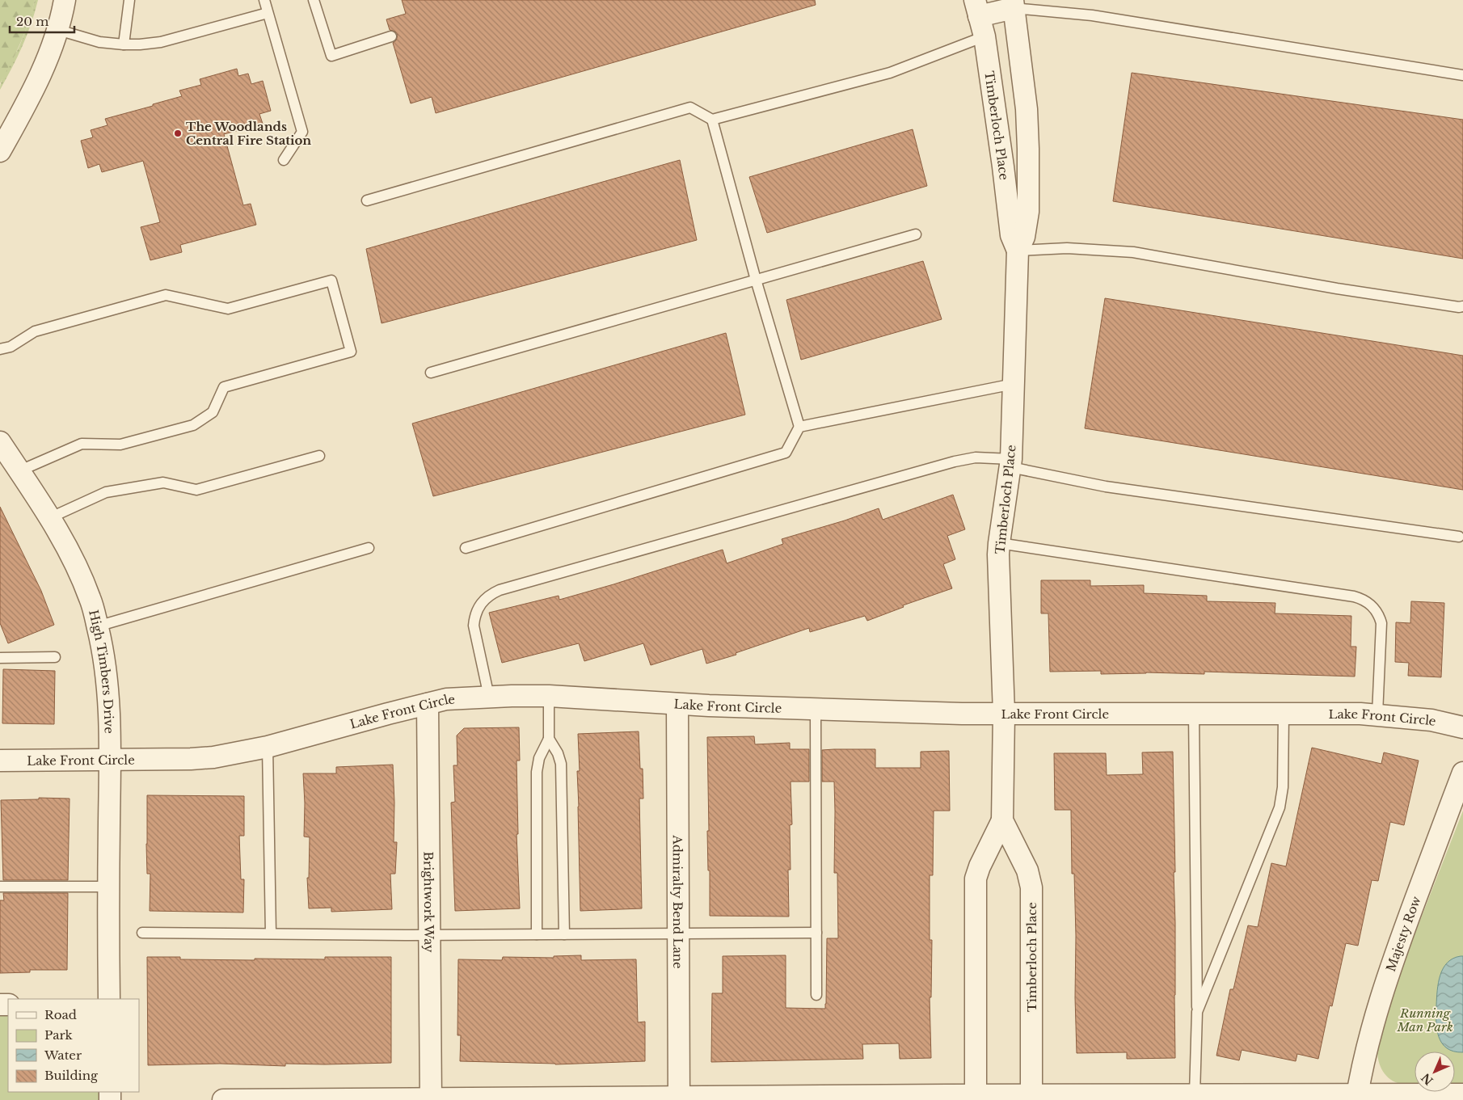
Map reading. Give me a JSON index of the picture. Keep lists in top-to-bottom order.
{
  "streets": {
    "street": [
      "Timberloch Place",
      "High Timbers Drive",
      "Lake Front Circle",
      "Brightwork Way",
      "Admiralty Bend Lane",
      "Majesty Row"
    ]
  },
  "crossings": [
    ["Timberloch Place", "Lake Front Circle"],
    ["High Timbers Drive", "Lake Front Circle"],
    ["Lake Front Circle", "Brightwork Way"],
    ["Lake Front Circle", "Admiralty Bend Lane"]
  ],
  "parks": ["Running Man Park"],
  "places": ["The Woodlands Central Fire Station"],
  "legend": [
    "Road",
    "Park",
    "Water",
    "Building"
  ],
  "scale_bar": "20 m",
  "north": "bottom left"
}
